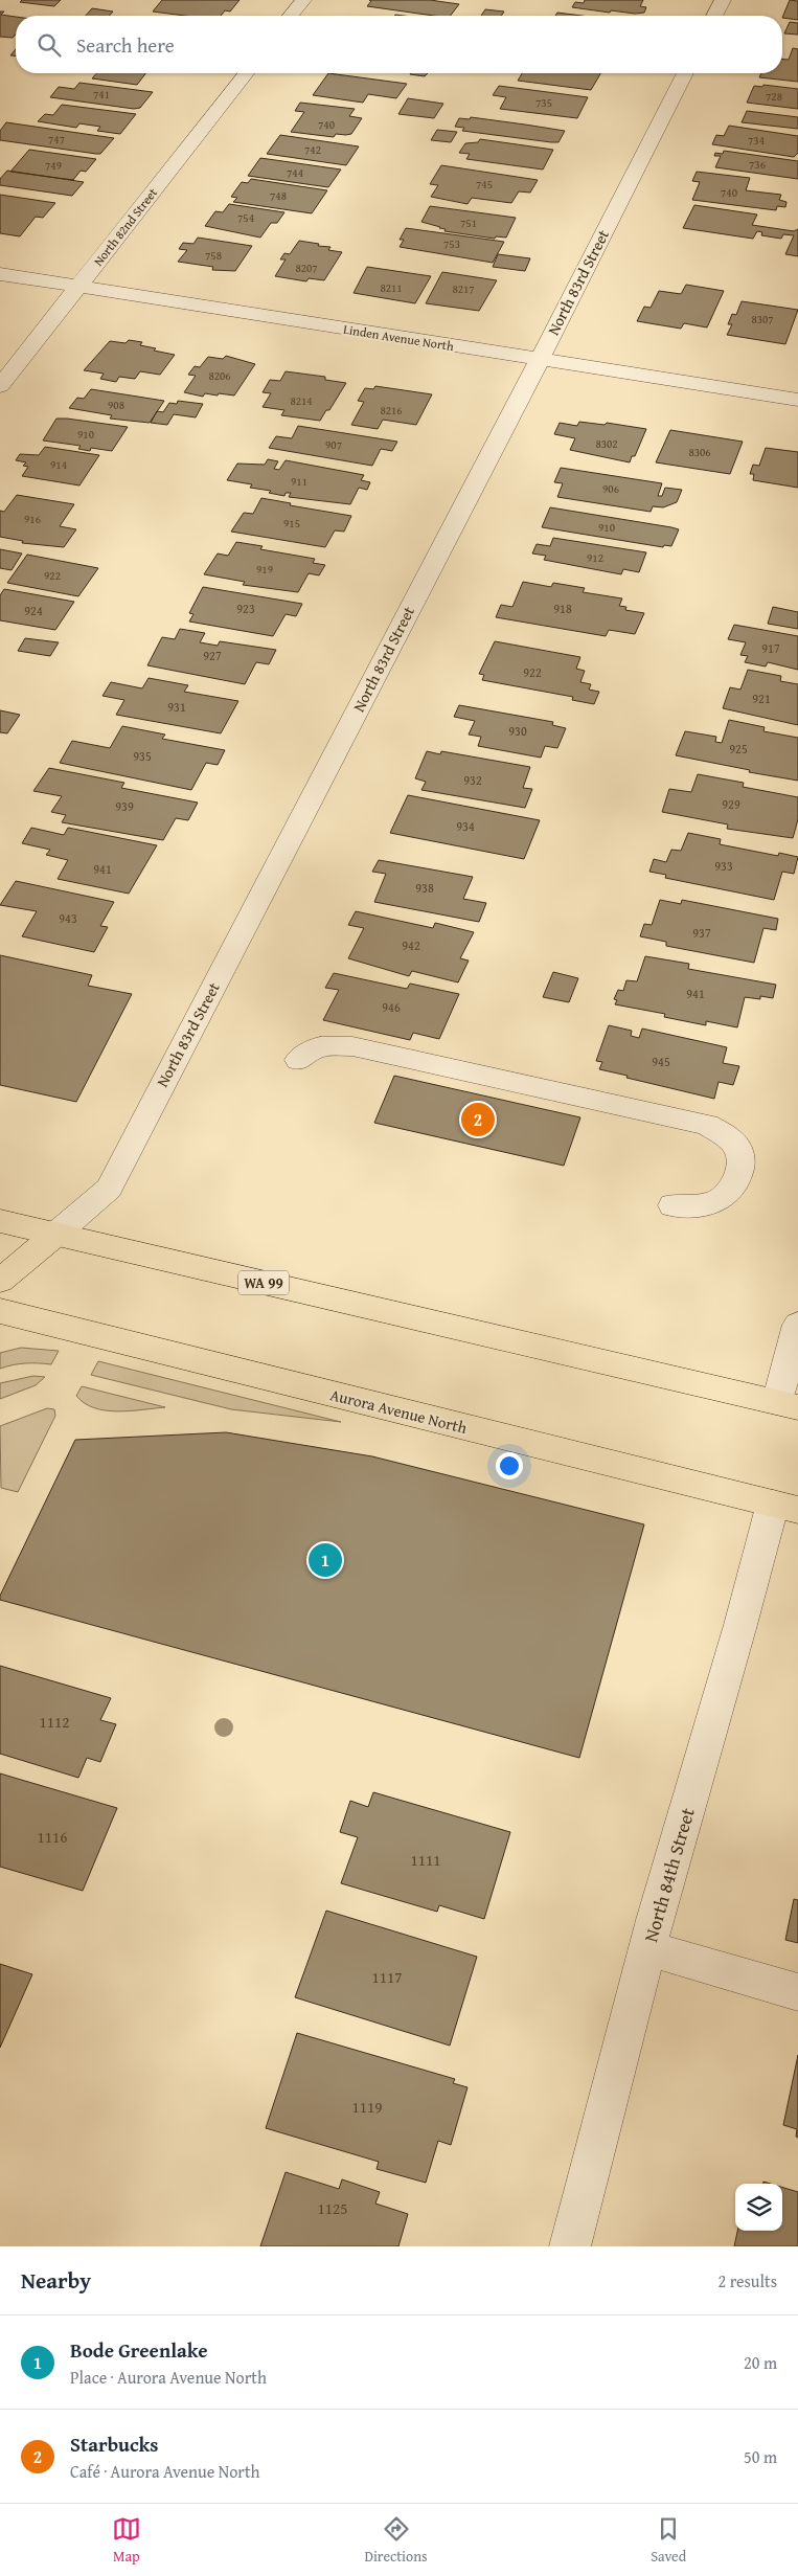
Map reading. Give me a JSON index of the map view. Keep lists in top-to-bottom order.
{
  "streets": {
    "main road": ["WA 99", "Aurora Avenue North"],
    "street": [
      "North 82nd Street",
      "North 83rd Street",
      "Linden Avenue North",
      "North 84th Street"
    ]
  },
  "crossings": [
    ["North 82nd Street", "Linden Avenue North"],
    ["North 83rd Street", "Linden Avenue North"],
    ["North 83rd Street", "WA 99"],
    ["Aurora Avenue North", "North 84th Street"]
  ],
  "house_numbers": [
    "741",
    "728",
    "735",
    "740",
    "747",
    "734",
    "742",
    "736",
    "749",
    "744",
    "745",
    "740",
    "748",
    "754",
    "751",
    "753",
    "758",
    "8207",
    "8211",
    "8217",
    "8307",
    "8206",
    "8214",
    "908",
    "8216",
    "910",
    "8302",
    "907",
    "8306",
    "914",
    "911",
    "906",
    "916",
    "915",
    "910",
    "912",
    "919",
    "922",
    "923",
    "918",
    "924",
    "917",
    "927",
    "922",
    "921",
    "931",
    "930",
    "925",
    "935",
    "932",
    "929",
    "939",
    "934",
    "933",
    "941",
    "938",
    "943",
    "937",
    "942",
    "941",
    "946",
    "945",
    "1112",
    "1116",
    "1111",
    "1117",
    "1119",
    "1125"
  ],
  "page": {
    "search": "Search here",
    "pins": ["2", "1"],
    "heading": ["Nearby", "2 results"],
    "list": [
      {
        "mark": "1",
        "name": "Bode Greenlake",
        "note": "Place · Aurora Avenue North",
        "value": "20 m"
      },
      {
        "mark": "2",
        "name": "Starbucks",
        "note": "Café · Aurora Avenue North",
        "value": "50 m"
      }
    ],
    "nav": ["Map", "Directions", "Saved"]
  }
}
